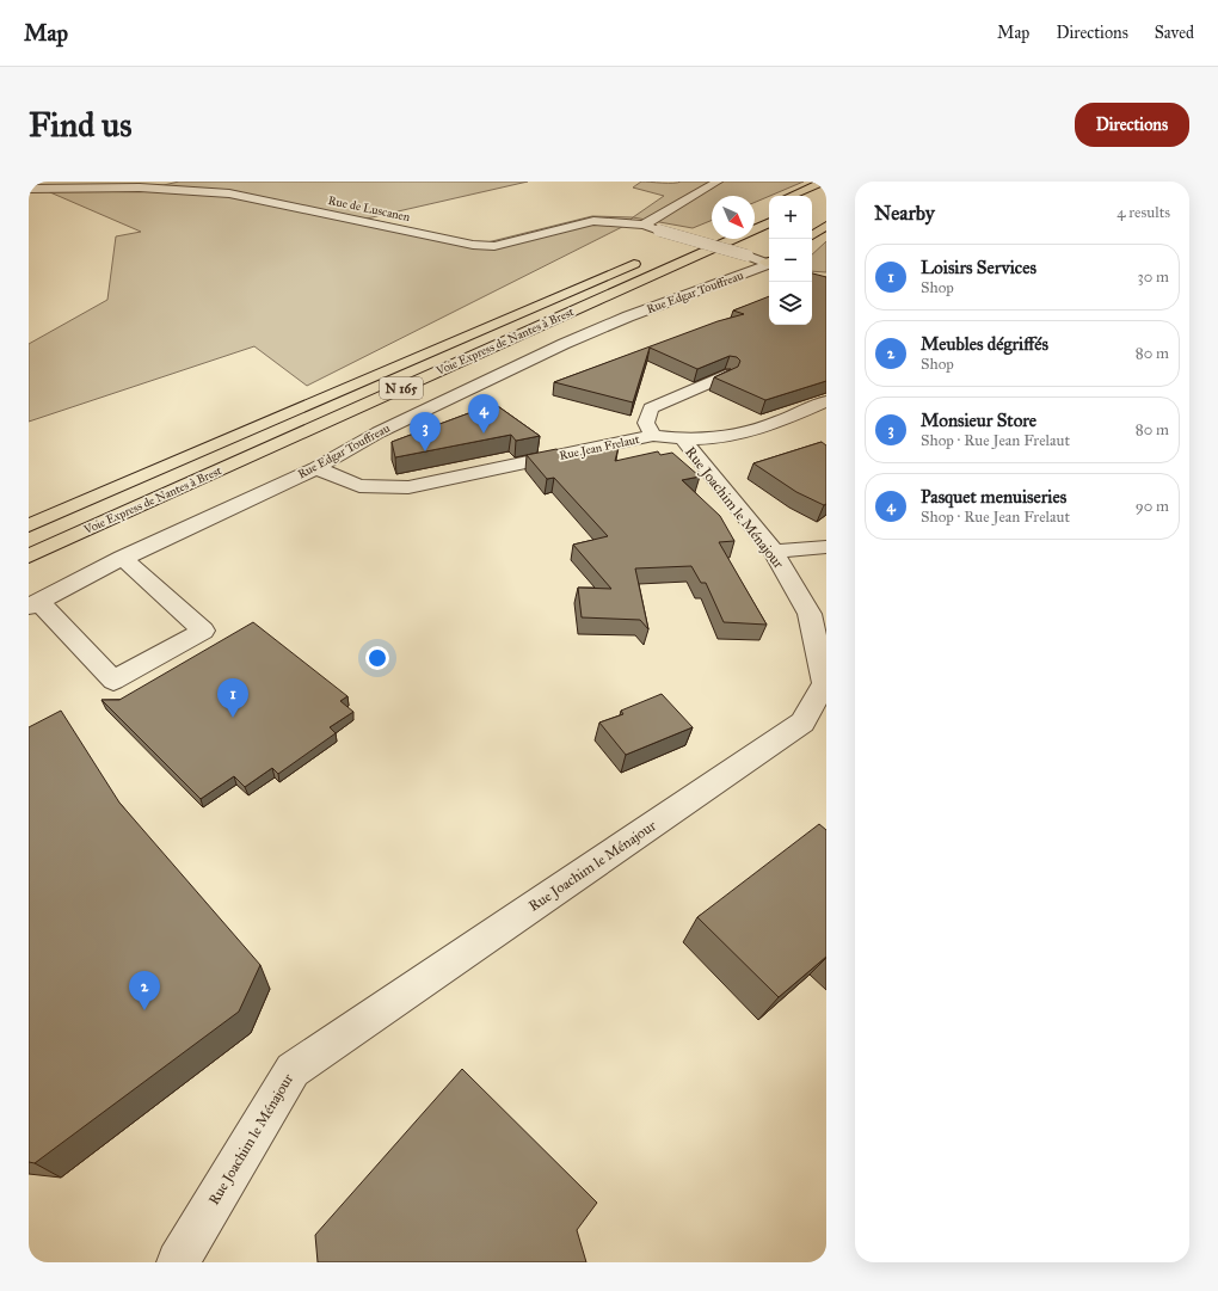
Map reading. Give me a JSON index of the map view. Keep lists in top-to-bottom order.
{
  "streets": {
    "highway": ["Voie Express de Nantes à Brest", "N 165"],
    "street": [
      "Rue de Luscanen",
      "Rue Edgar Touffreau",
      "Rue Jean Frelaut",
      "Rue Joachim le Ménajour"
    ]
  },
  "crossings": [
    ["Rue de Luscanen", "Rue Edgar Touffreau"],
    ["Rue Edgar Touffreau", "Rue Jean Frelaut"],
    ["Rue Jean Frelaut", "Rue Joachim le Ménajour"]
  ],
  "north": "bottom right",
  "page": {
    "header": "Map",
    "nav": ["Map", "Directions", "Saved"],
    "buttons": "Directions",
    "title": "Find us",
    "heading": ["Nearby", "4 results"],
    "map_buttons": ["+", "−"],
    "list": [
      {
        "mark": "1",
        "name": "Loisirs Services",
        "note": "Shop",
        "value": "30 m"
      },
      {
        "mark": "2",
        "name": "Meubles dégriffés",
        "note": "Shop",
        "value": "80 m"
      },
      {
        "mark": "3",
        "name": "Monsieur Store",
        "note": "Shop · Rue Jean Frelaut",
        "value": "80 m"
      },
      {
        "mark": "4",
        "name": "Pasquet menuiseries",
        "note": "Shop · Rue Jean Frelaut",
        "value": "90 m"
      }
    ],
    "pins": [
      "4",
      "3",
      "1",
      "2"
    ]
  }
}
